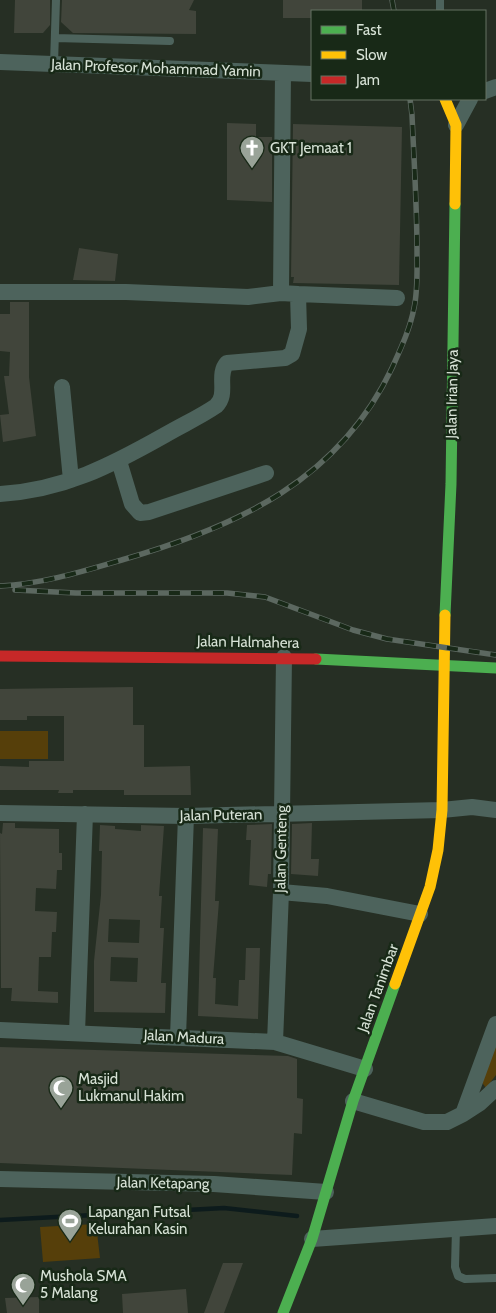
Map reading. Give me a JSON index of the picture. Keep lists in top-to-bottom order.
{
  "streets": {
    "street": [
      "Jalan Profesor Mohammad Yamin",
      "Jalan Irian Jaya",
      "Jalan Halmahera",
      "Jalan Puteran",
      "Jalan Genteng",
      "Jalan Tanimbar",
      "Jalan Madura",
      "Jalan Ketapang"
    ]
  },
  "crossings": [
    ["Jalan Irian Jaya", "Jalan Halmahera"],
    ["Jalan Irian Jaya", "Jalan Tanimbar"],
    ["Jalan Halmahera", "Jalan Genteng"],
    ["Jalan Halmahera", "Jalan Tanimbar"],
    ["Jalan Puteran", "Jalan Genteng"],
    ["Jalan Puteran", "Jalan Tanimbar"],
    ["Jalan Genteng", "Jalan Madura"],
    ["Jalan Tanimbar", "Jalan Madura"],
    ["Jalan Tanimbar", "Jalan Ketapang"]
  ],
  "places": {
    "church": ["GKT Jemaat 1"],
    "mosque": ["Masjid Lukmanul Hakim", "Mushola SMA 5 Malang"],
    "sports": ["Lapangan Futsal Kelurahan Kasin"]
  },
  "legend": ["Fast", "Slow", "Jam"]
}
